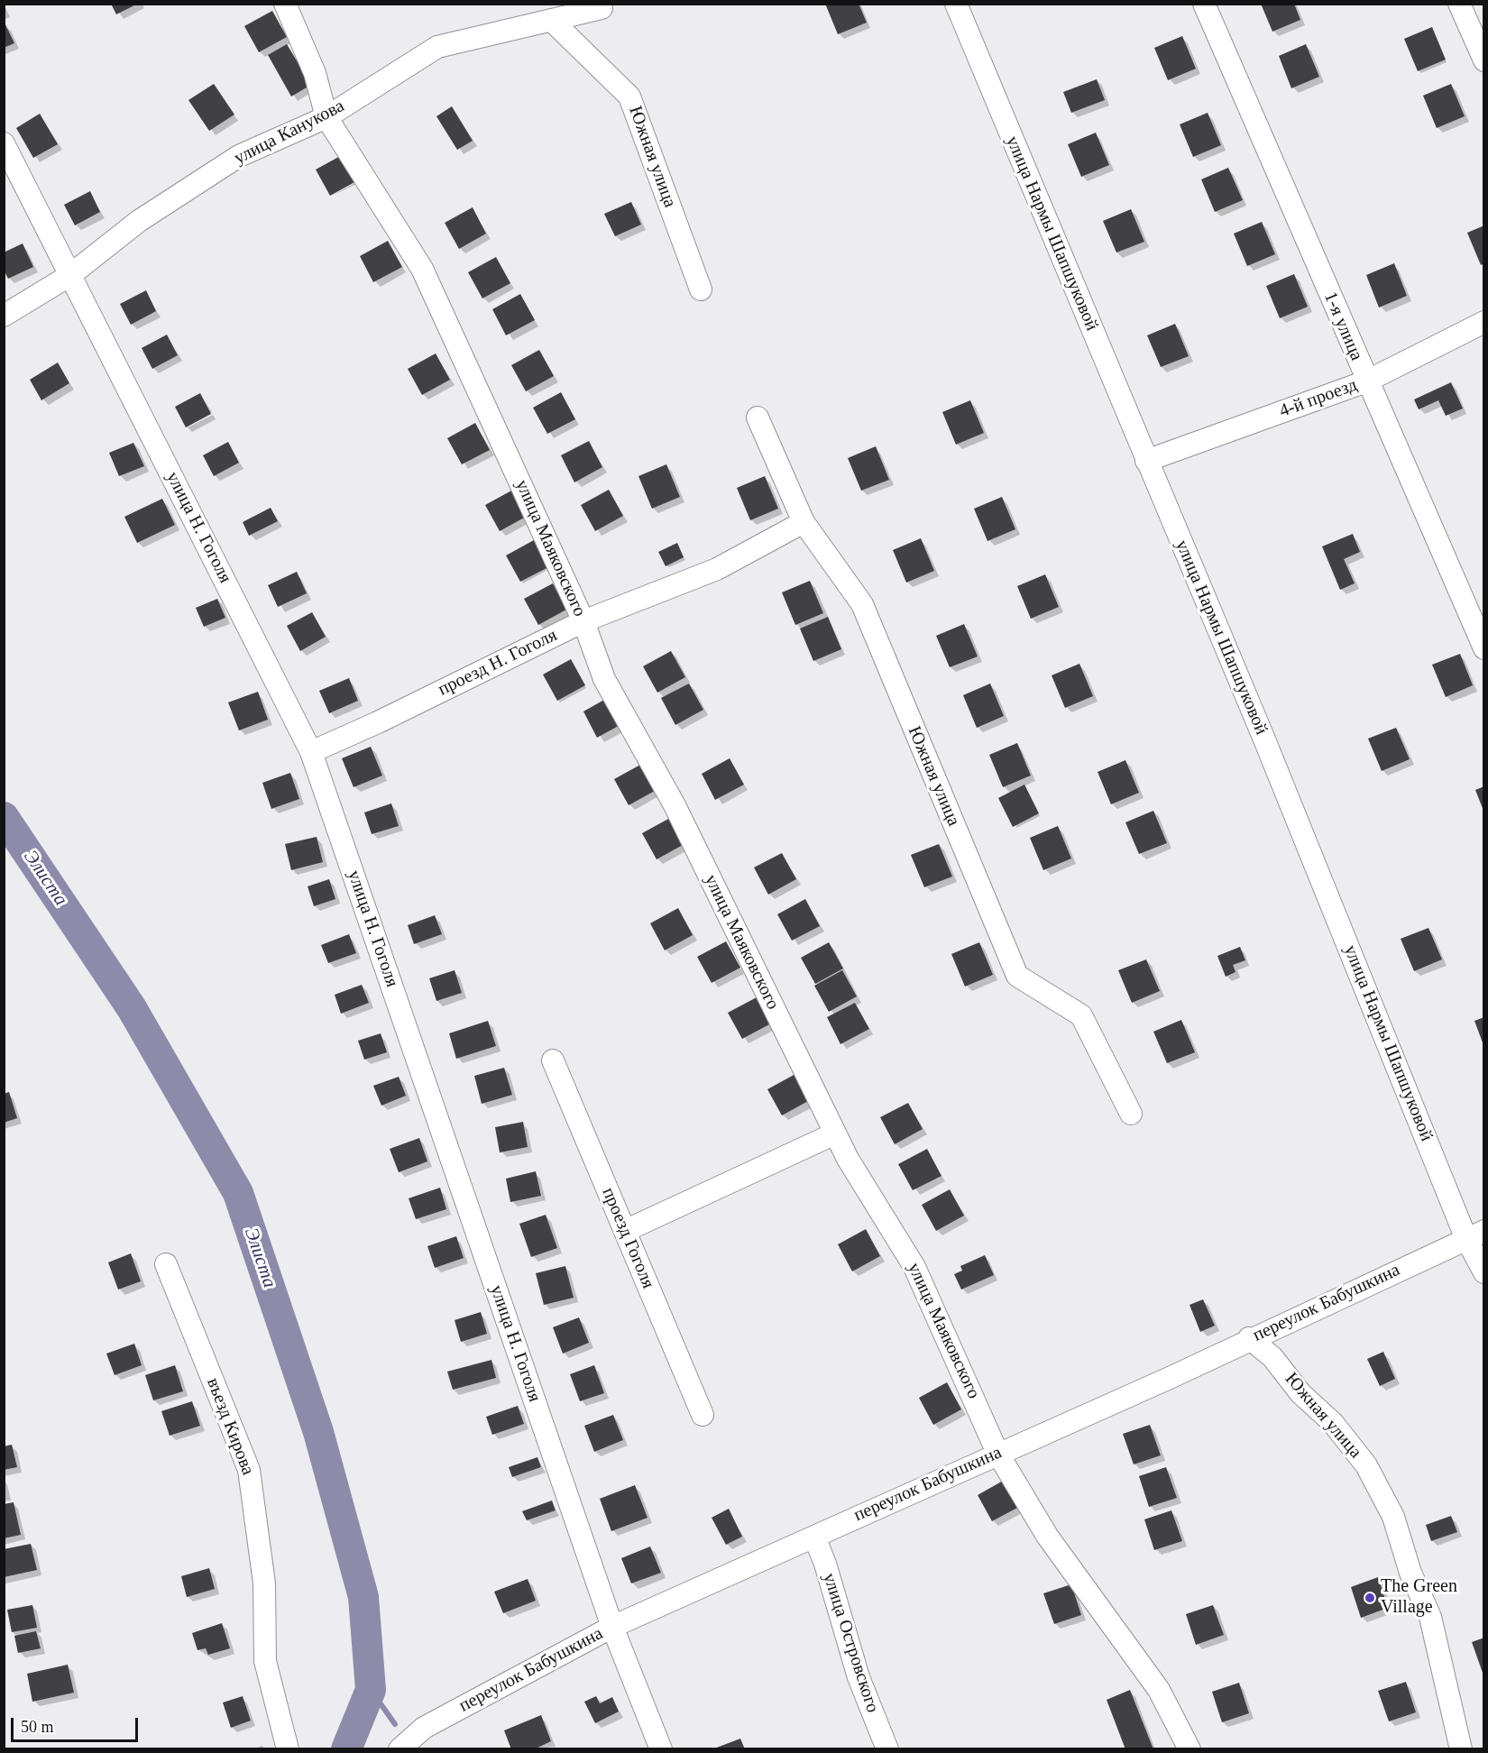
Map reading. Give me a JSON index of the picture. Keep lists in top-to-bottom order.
{
  "streets": {
    "street": [
      "улица Канукова",
      "Южная улица",
      "улица Нармы Шапшуковой",
      "1-я улица",
      "4-й проезд",
      "улица Н. Гоголя",
      "улица Маяковского",
      "проезд Н. Гоголя",
      "проезд Гоголя",
      "переулок Бабушкина",
      "въезд Кирова",
      "улица Островского"
    ]
  },
  "crossings": [
    ["улица Канукова", "Южная улица"],
    ["улица Канукова", "улица Н. Гоголя"],
    ["улица Канукова", "улица Маяковского"],
    ["Южная улица", "проезд Н. Гоголя"],
    ["Южная улица", "переулок Бабушкина"],
    ["улица Нармы Шапшуковой", "4-й проезд"],
    ["улица Нармы Шапшуковой", "переулок Бабушкина"],
    ["1-я улица", "4-й проезд"],
    ["улица Н. Гоголя", "проезд Н. Гоголя"],
    ["улица Н. Гоголя", "переулок Бабушкина"],
    ["улица Маяковского", "проезд Н. Гоголя"],
    ["улица Маяковского", "переулок Бабушкина"],
    ["переулок Бабушкина", "улица Островского"]
  ],
  "water": ["Элиста"],
  "places": ["The Green Village"],
  "scale_bar": "50 m"
}
